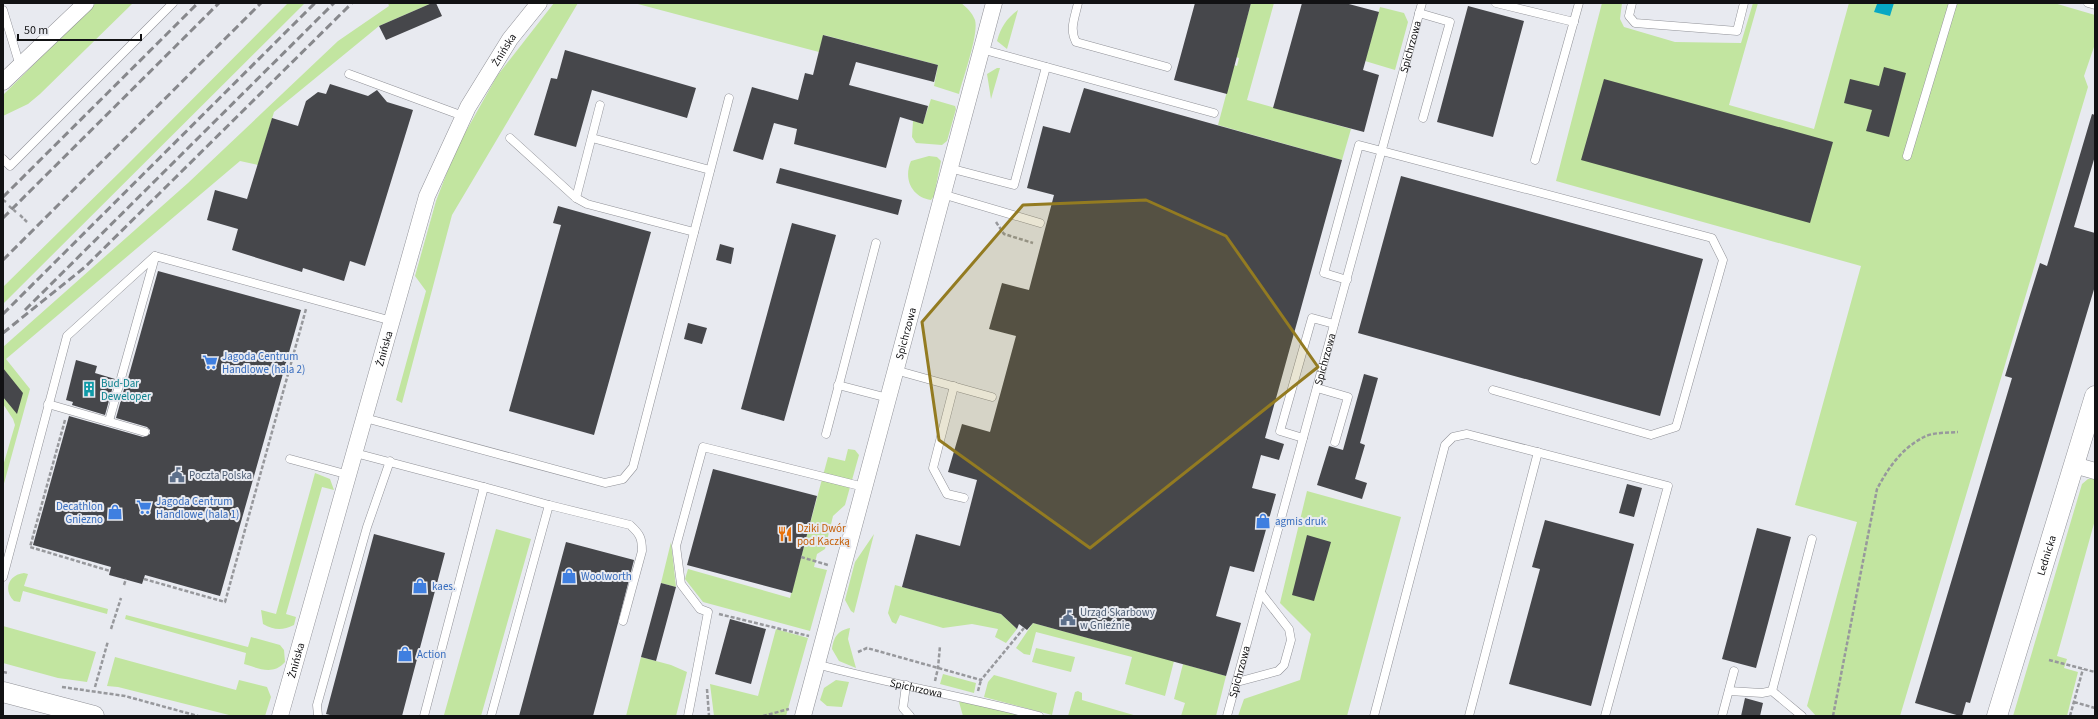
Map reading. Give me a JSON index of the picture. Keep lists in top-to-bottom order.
{
  "streets": {
    "street": ["Spichrzowa", "Żnińska", "Lednicka"]
  },
  "places": {
    "supermarket": ["Jagoda Centrum Handlowe (hala 2)", "Jagoda Centrum Handlowe (hala 1)"],
    "building": ["Bud-Dar Deweloper"],
    "public building": ["Poczta Polska", "Urząd Skarbowy w Gnieźnie"],
    "shop": [
      "Decathlon Gniezno",
      "agmis druk",
      "Woolworth",
      "kaes.",
      "Action"
    ],
    "restaurant": ["Dziki Dwór pod Kaczką"]
  },
  "scale_bar": "50 m"
}
